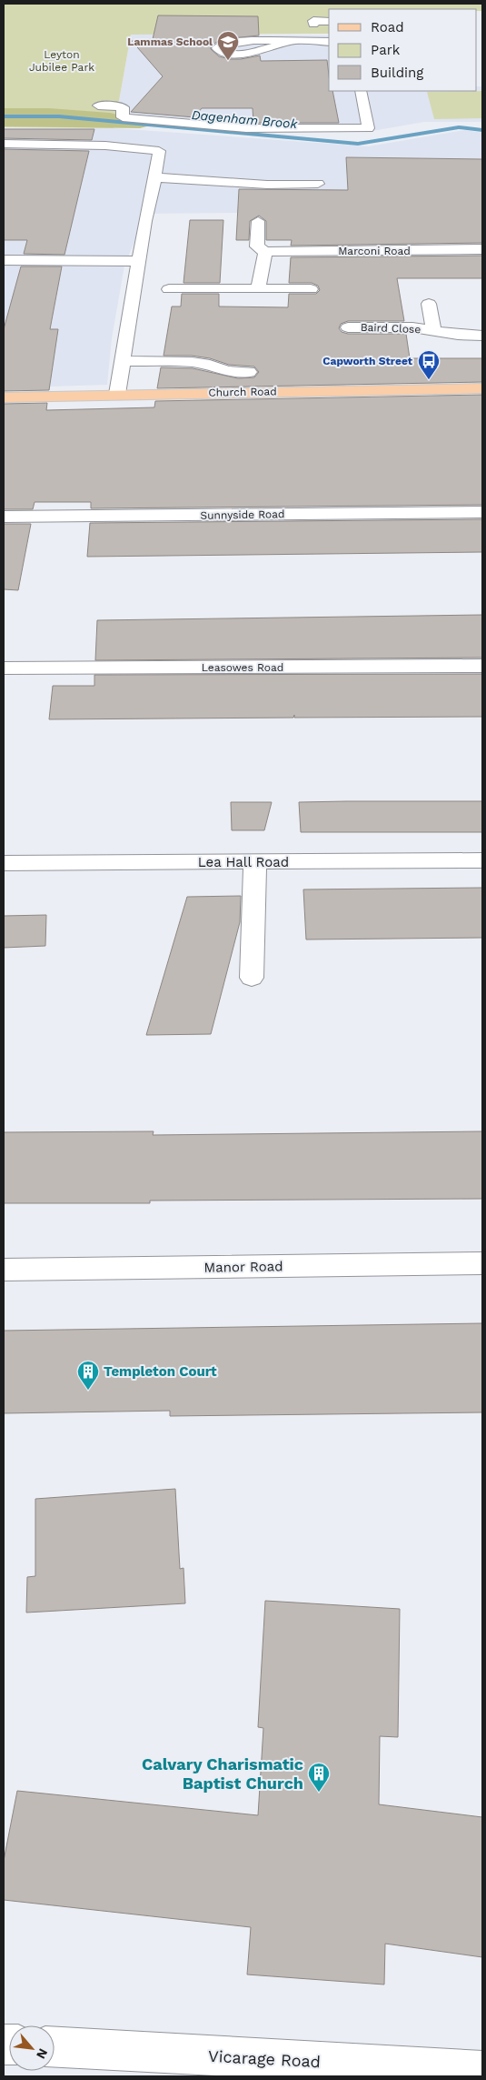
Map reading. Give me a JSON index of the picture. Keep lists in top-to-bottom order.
{
  "streets": {
    "main road": ["Church Road"],
    "street": [
      "Marconi Road",
      "Baird Close",
      "Sunnyside Road",
      "Leasowes Road",
      "Lea Hall Road",
      "Manor Road",
      "Vicarage Road"
    ]
  },
  "water": ["Dagenham Brook"],
  "parks": ["Leyton Jubilee Park"],
  "places": {
    "school or university": ["Lammas School"],
    "bus stop": ["Capworth Street"],
    "building": ["Templeton Court", "Calvary Charismatic Baptist Church"]
  },
  "legend": ["Road", "Park", "Building"],
  "north": "bottom right"
}
